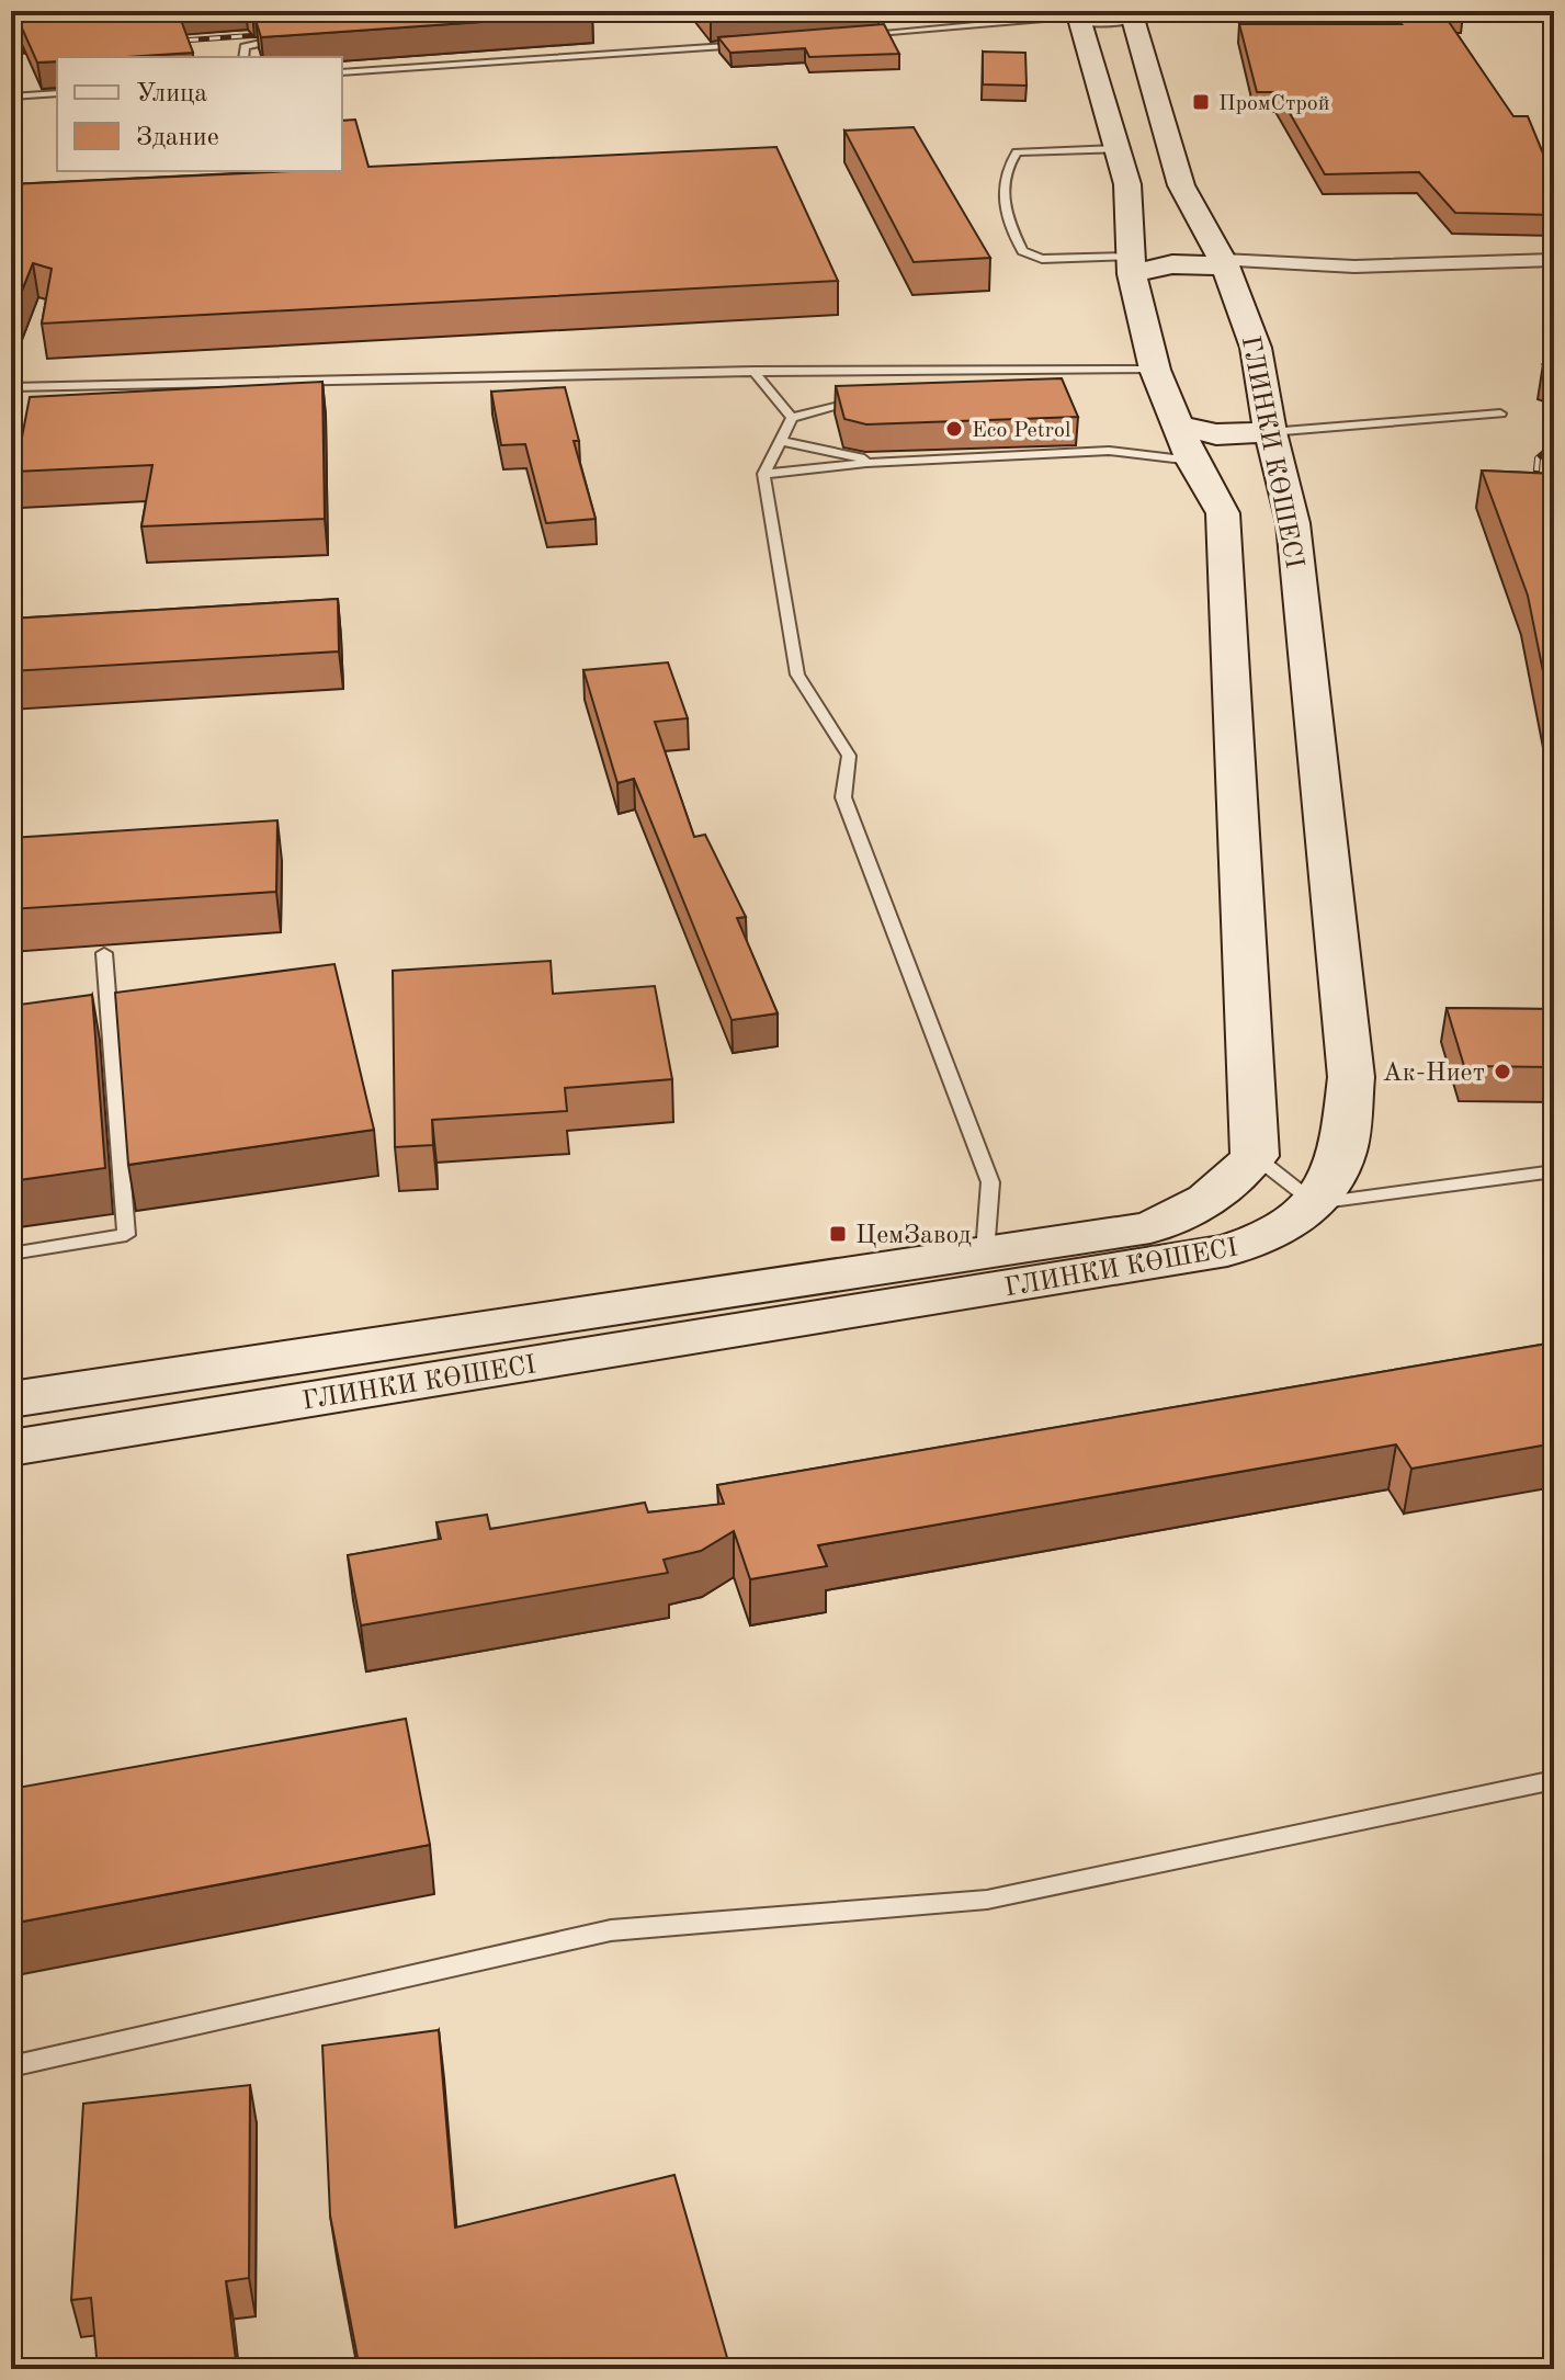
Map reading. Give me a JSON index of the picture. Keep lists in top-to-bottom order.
{
  "streets": {
    "main road": ["ГЛИНКИ КӨШЕСІ"]
  },
  "places": {
    "transit": ["ПромСтрой", "ЦемЗавод"],
    "other": ["Eco Petrol", "Ак-Ниет"]
  },
  "legend": ["Улица", "Здание"]
}
